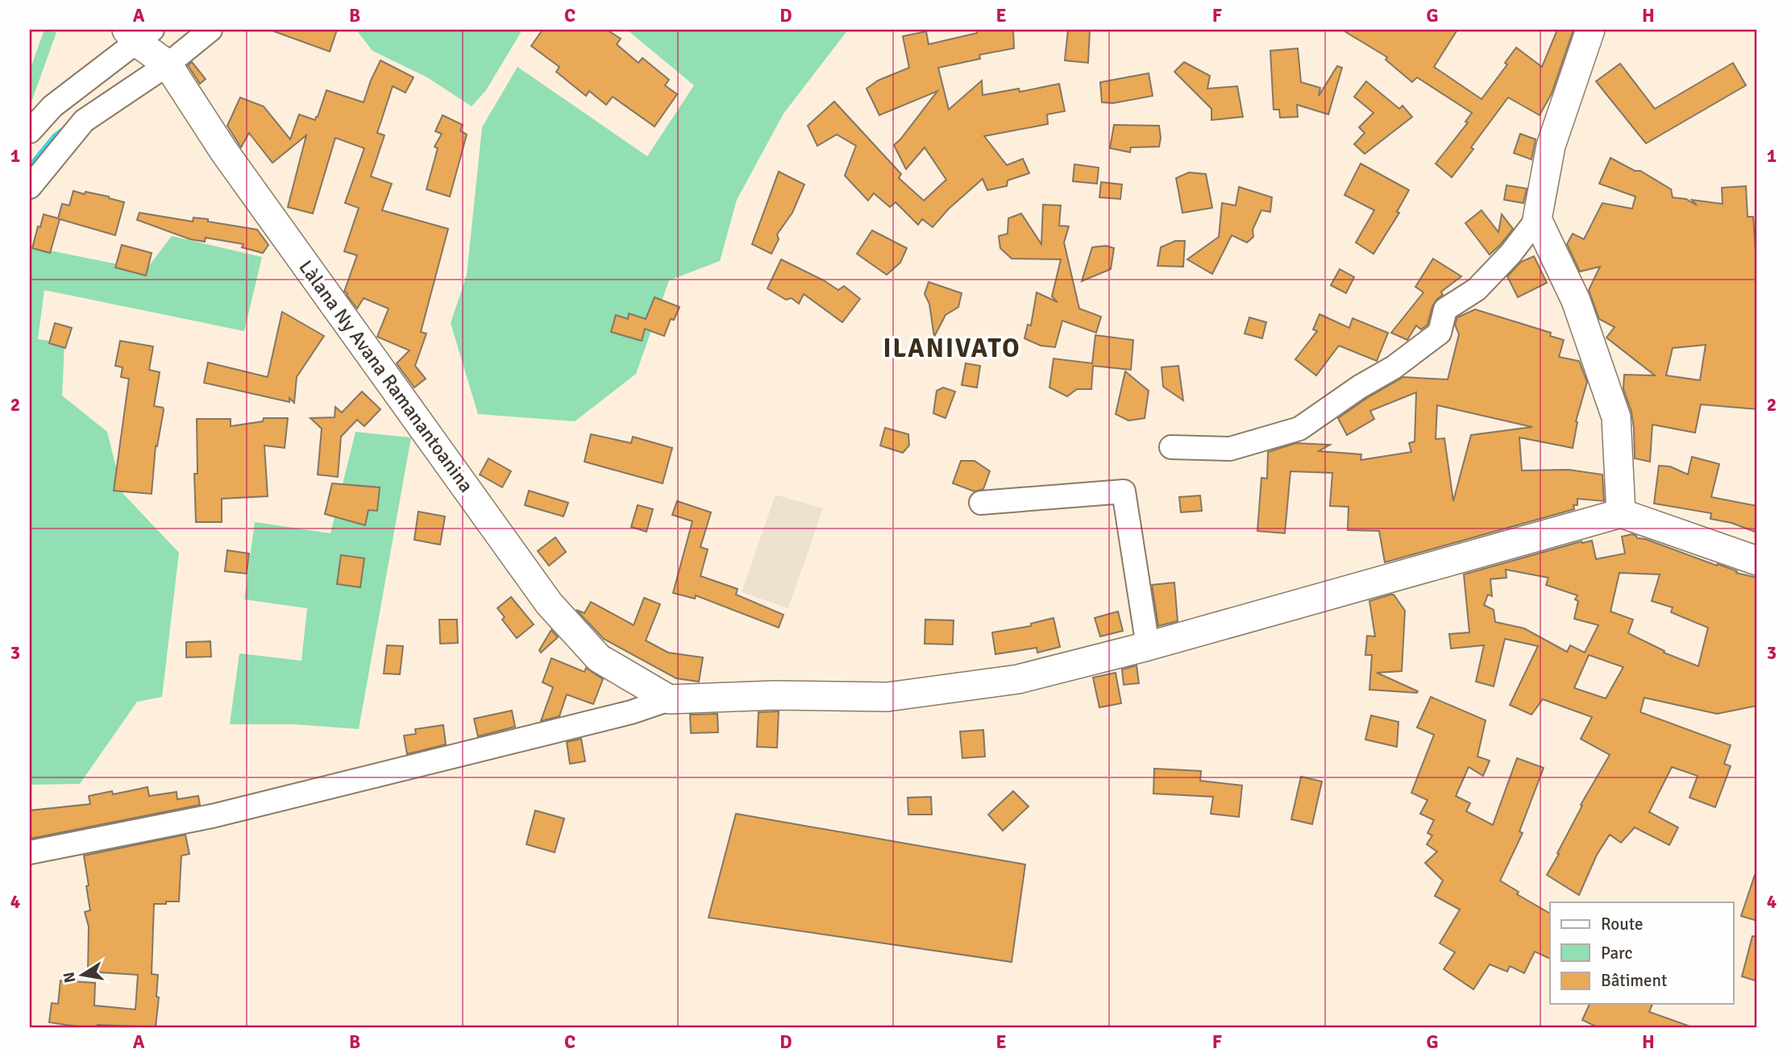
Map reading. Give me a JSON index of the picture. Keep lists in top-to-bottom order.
{
  "streets": {
    "street": ["Làlana Ny Avana Ramanantoanina"]
  },
  "districts": ["ILANIVATO"],
  "legend": ["Route", "Parc", "Bâtiment"],
  "north": "left",
  "grid": {
    "columns": [
      "A",
      "B",
      "C",
      "D",
      "E",
      "F",
      "G",
      "H"
    ],
    "rows": [
      "1",
      "2",
      "3",
      "4"
    ]
  }
}
